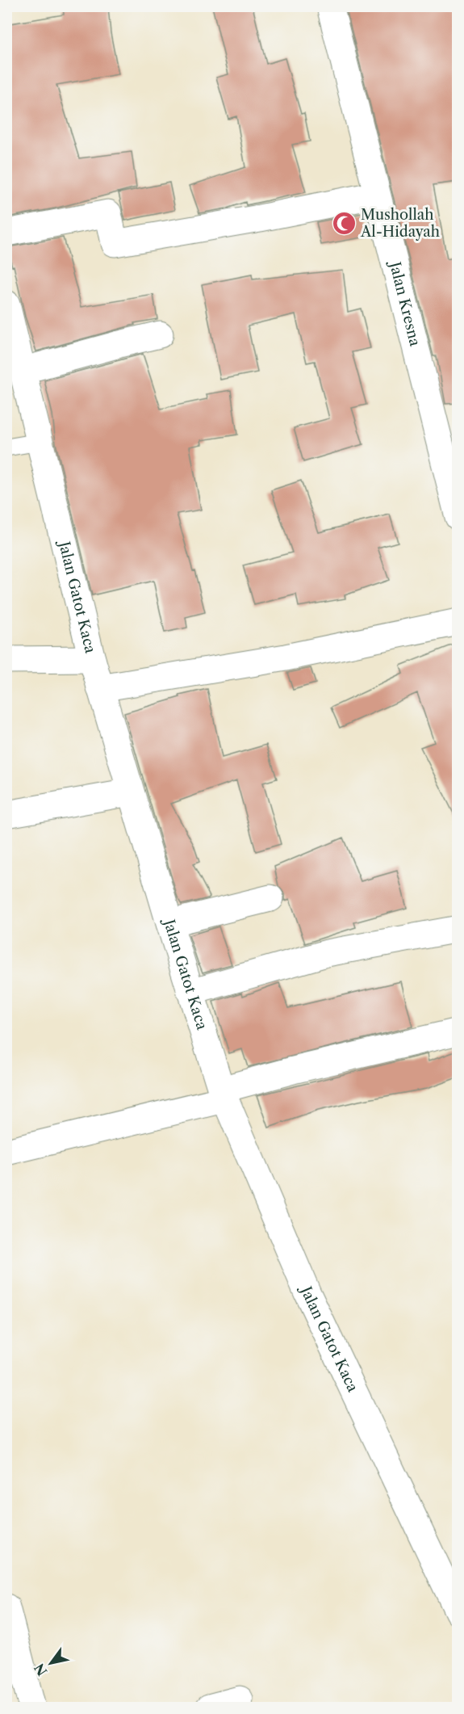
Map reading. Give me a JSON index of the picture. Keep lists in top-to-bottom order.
{
  "streets": {
    "street": ["Jalan Kresna", "Jalan Gatot Kaca"]
  },
  "places": {
    "mosque": ["Mushollah Al-Hidayah"]
  },
  "north": "bottom left"
}
